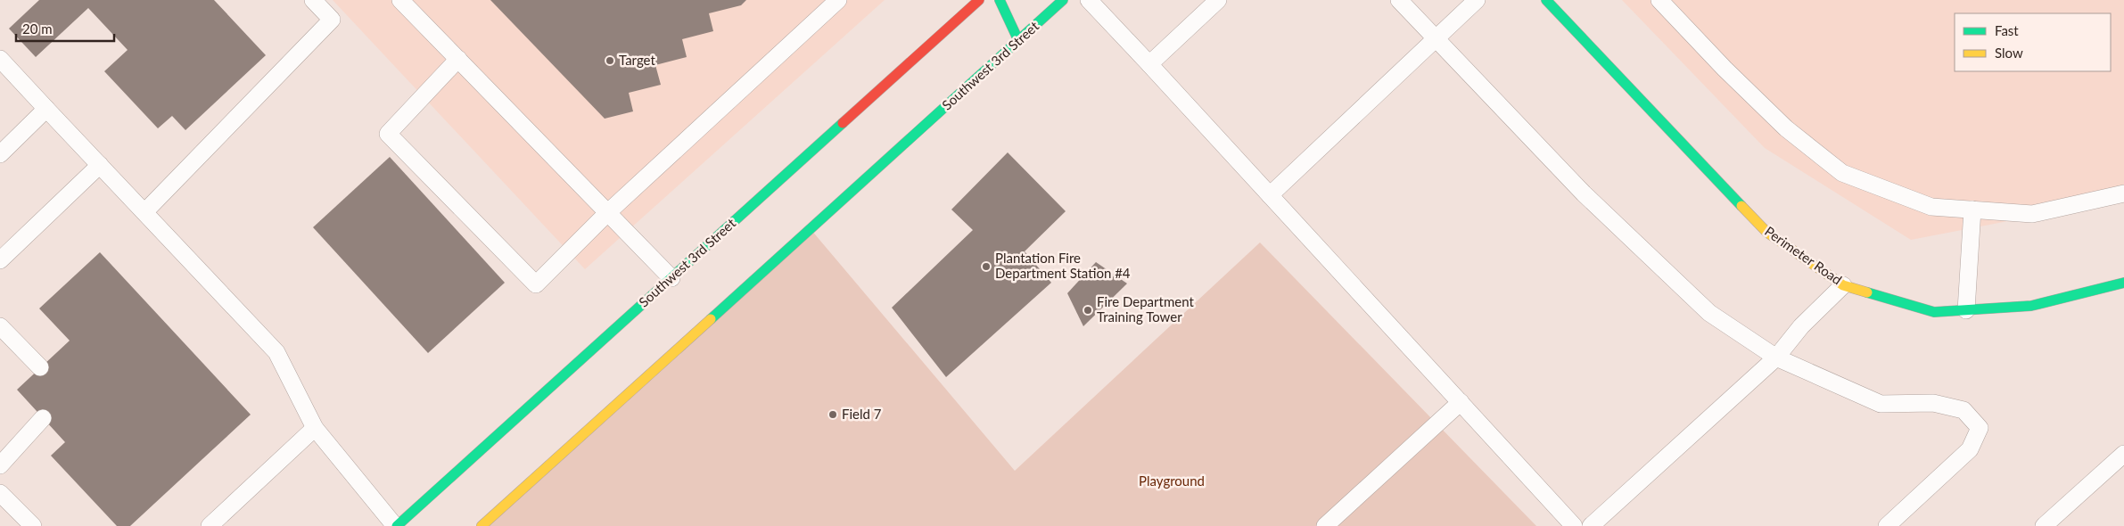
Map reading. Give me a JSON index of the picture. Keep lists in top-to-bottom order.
{
  "streets": {
    "street": ["Southwest 3rd Street", "Perimeter Road"]
  },
  "parks": ["Playground"],
  "places": [
    "Target",
    "Plantation Fire Department Station #4",
    "Fire Department Training Tower",
    "Field 7"
  ],
  "legend": ["Fast", "Slow"],
  "scale_bar": "20 m"
}
